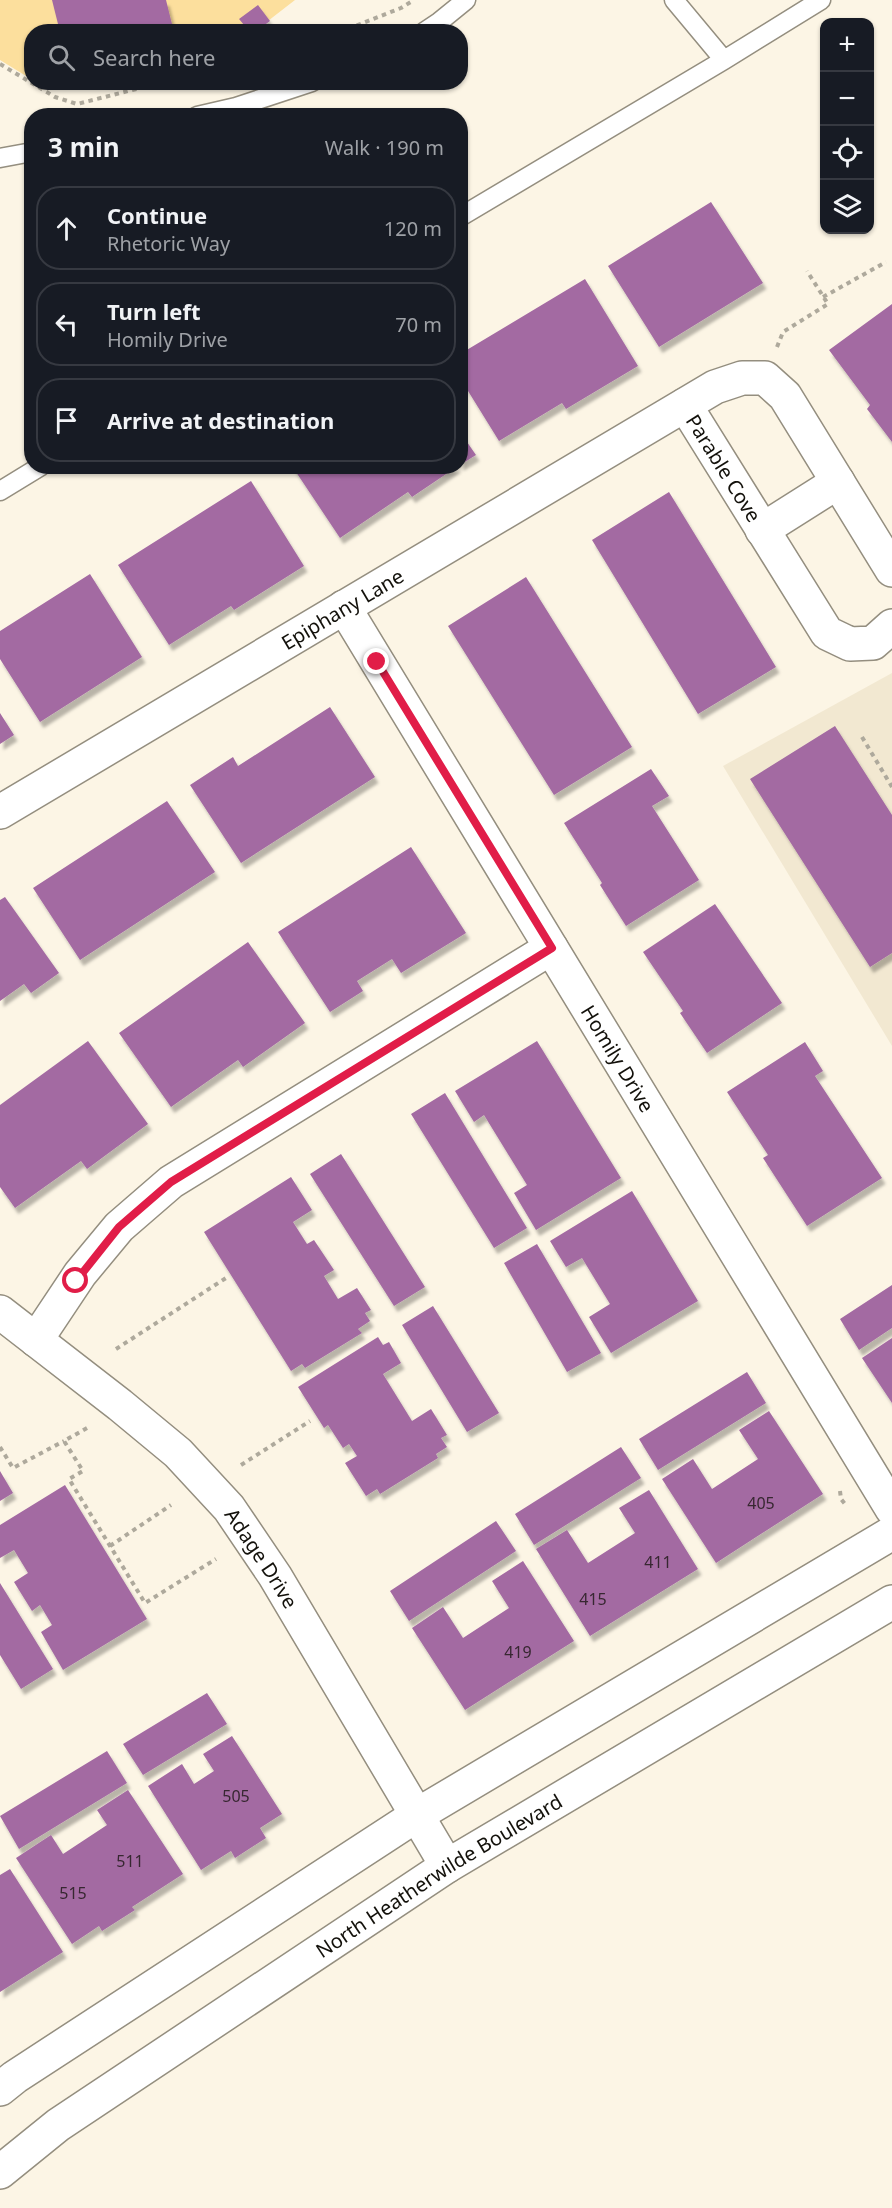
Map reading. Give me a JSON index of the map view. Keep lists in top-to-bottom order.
{
  "streets": {
    "street": [
      "Parable Cove",
      "Epiphany Lane",
      "Homily Drive",
      "Adage Drive",
      "North Heatherwilde Boulevard"
    ]
  },
  "crossings": [
    ["Parable Cove", "Epiphany Lane"],
    ["Epiphany Lane", "Homily Drive"],
    ["Adage Drive", "North Heatherwilde Boulevard"]
  ],
  "house_numbers": [
    "405",
    "411",
    "415",
    "419",
    "505",
    "511",
    "515"
  ],
  "page": {
    "map_buttons": ["+", "−"],
    "search": "Search here",
    "heading": ["3 min", "Walk · 190 m"],
    "list": [
      ["Continue", "Rhetoric Way", "120 m"],
      ["Turn left", "Homily Drive", "70 m"],
      "Arrive at destination"
    ]
  }
}
